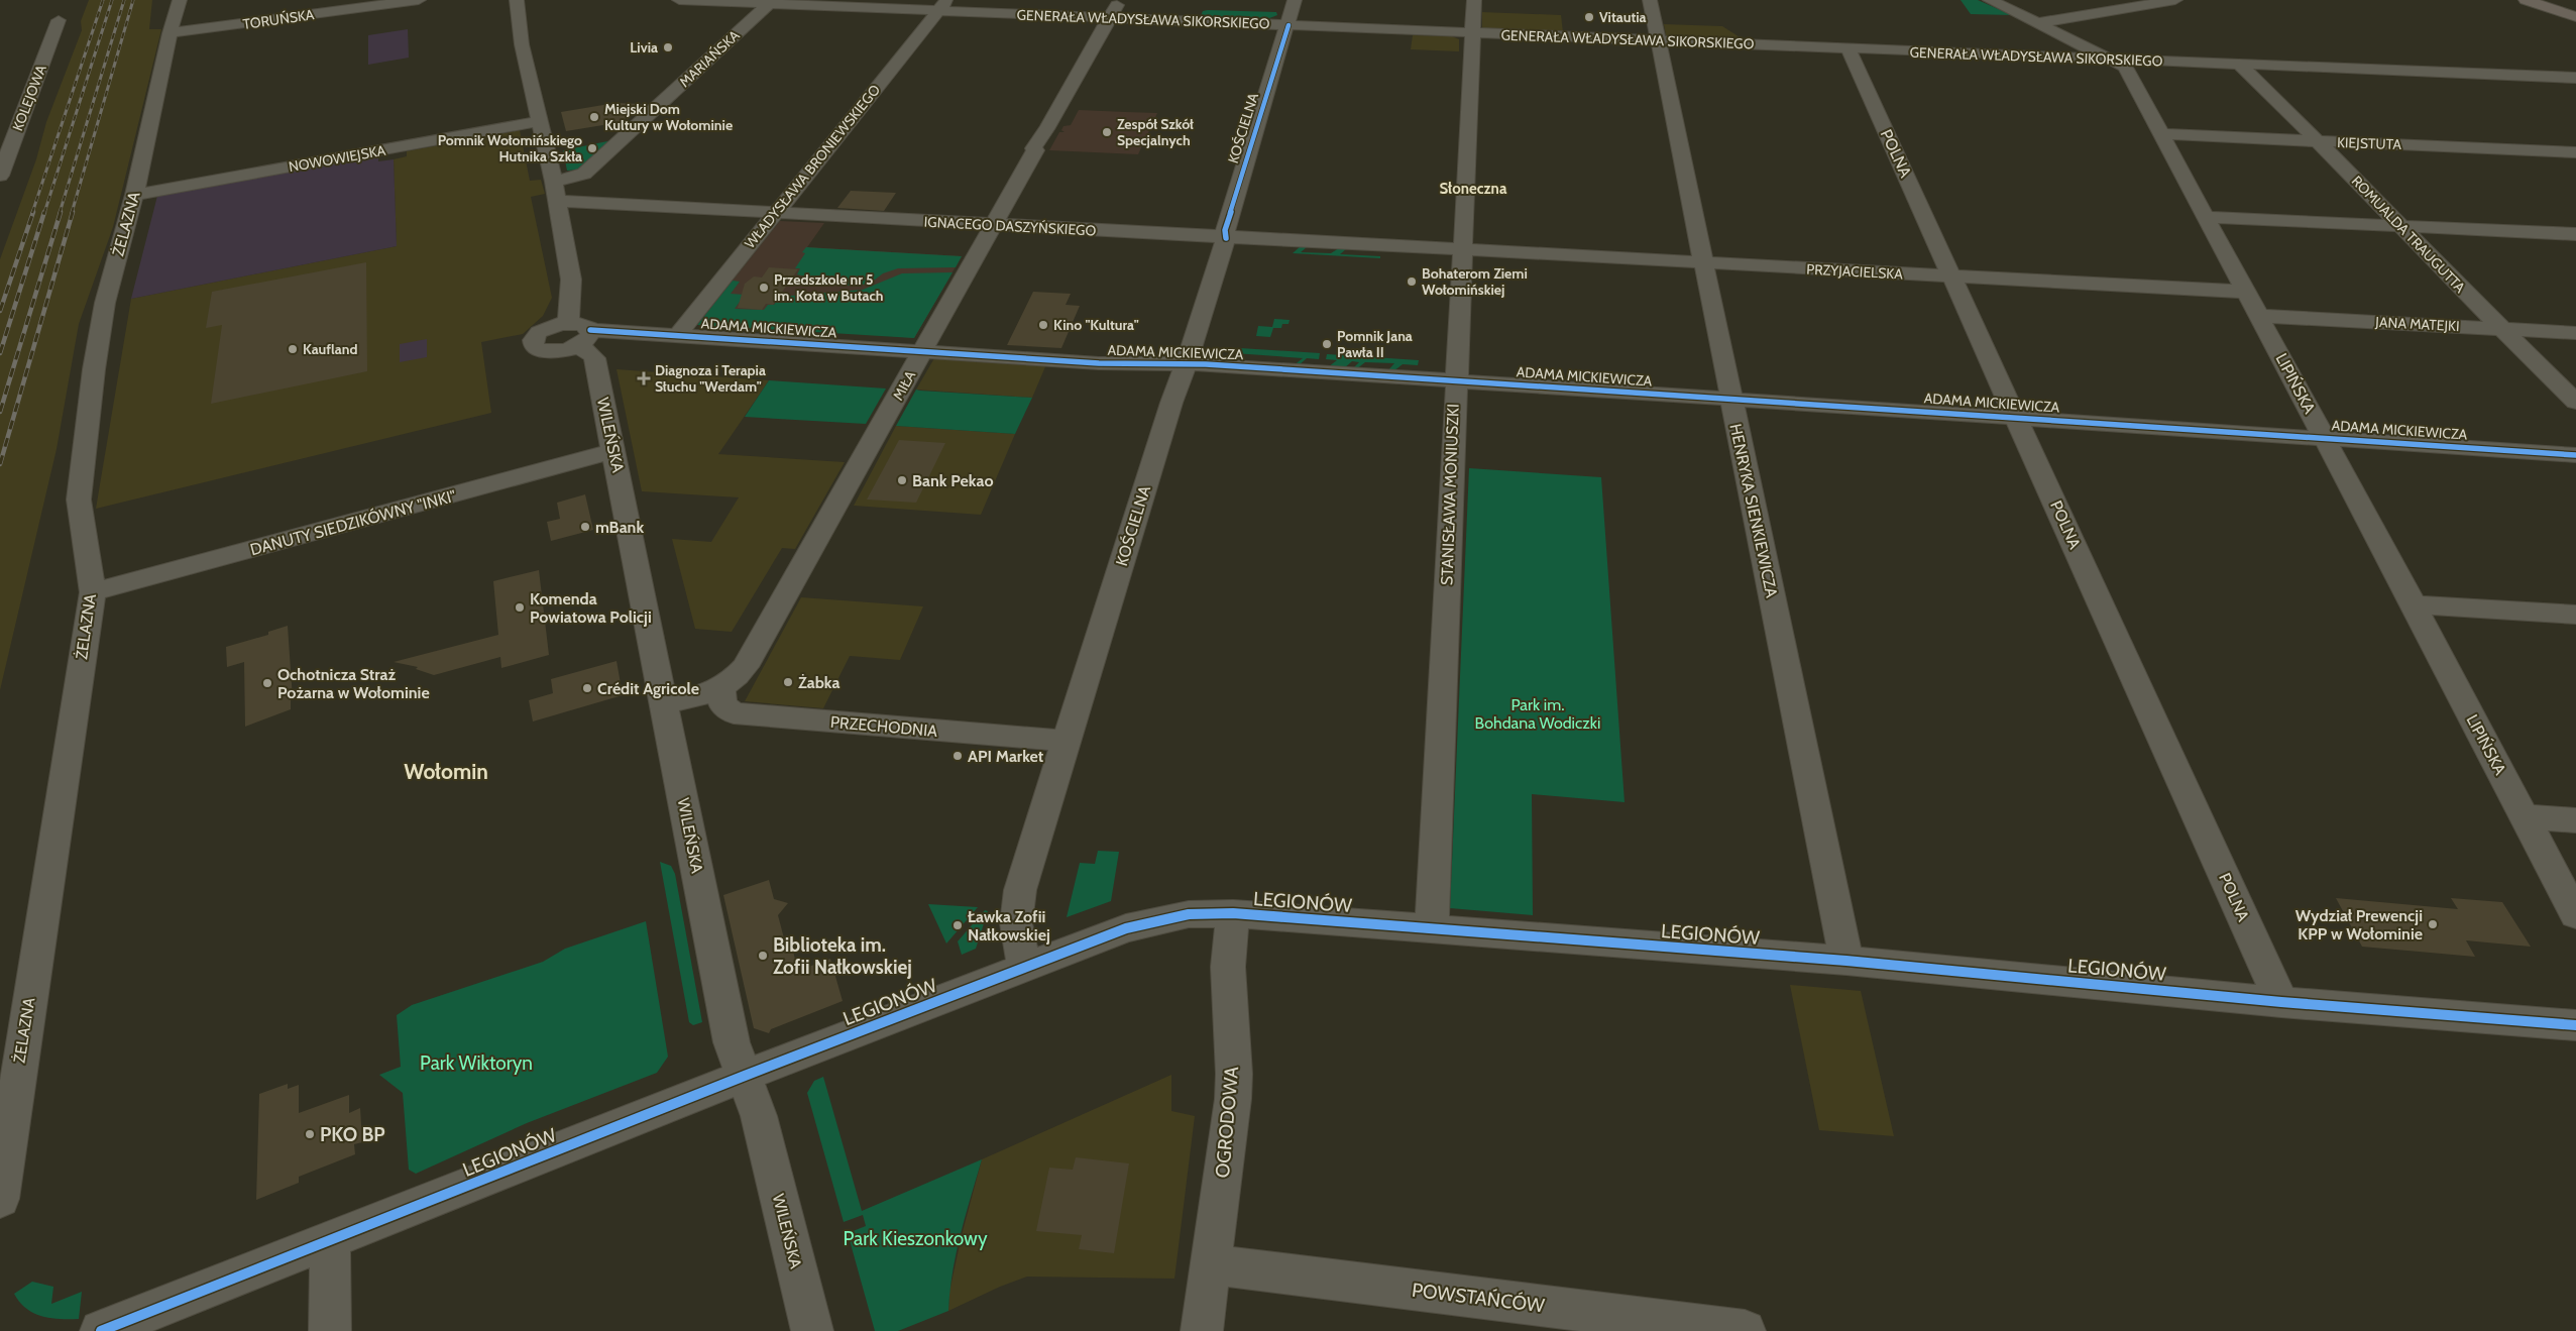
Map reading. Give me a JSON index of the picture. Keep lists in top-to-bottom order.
{
  "streets": {
    "street": [
      "TORUŃSKA",
      "GENERAŁA WŁADYSŁAWA SIKORSKIEGO",
      "MARIAŃSKA",
      "KOLEJOWA",
      "KOŚCIELNA",
      "KIEJSTUTA",
      "POLNA",
      "NOWOWIEJSKA",
      "WŁADYSŁAWA BRONIEWSKIEGO",
      "ŻELAZNA",
      "IGNACEGO DASZYŃSKIEGO",
      "ROMUALDA TRAUGUTTA",
      "PRZYJACIELSKA",
      "JANA MATEJKI",
      "ADAMA MICKIEWICZA",
      "LIPIŃSKA",
      "MIŁA",
      "WILEŃSKA",
      "STANISŁAWA MONIUSZKI",
      "HENRYKA SIENKIEWICZA",
      "DANUTY SIEDZIKÓWNY \"INKI\"",
      "PRZECHODNIA",
      "LEGIONÓW",
      "OGRODOWA",
      "POWSTAŃCÓW"
    ]
  },
  "crossings": [
    ["TORUŃSKA", "ŻELAZNA"],
    ["GENERAŁA WŁADYSŁAWA SIKORSKIEGO", "MARIAŃSKA"],
    ["GENERAŁA WŁADYSŁAWA SIKORSKIEGO", "KOŚCIELNA"],
    ["GENERAŁA WŁADYSŁAWA SIKORSKIEGO", "POLNA"],
    ["GENERAŁA WŁADYSŁAWA SIKORSKIEGO", "WŁADYSŁAWA BRONIEWSKIEGO"],
    ["GENERAŁA WŁADYSŁAWA SIKORSKIEGO", "ROMUALDA TRAUGUTTA"],
    ["GENERAŁA WŁADYSŁAWA SIKORSKIEGO", "LIPIŃSKA"],
    ["GENERAŁA WŁADYSŁAWA SIKORSKIEGO", "MIŁA"],
    ["GENERAŁA WŁADYSŁAWA SIKORSKIEGO", "STANISŁAWA MONIUSZKI"],
    ["GENERAŁA WŁADYSŁAWA SIKORSKIEGO", "HENRYKA SIENKIEWICZA"],
    ["KOŚCIELNA", "IGNACEGO DASZYŃSKIEGO"],
    ["KOŚCIELNA", "ADAMA MICKIEWICZA"],
    ["KOŚCIELNA", "PRZECHODNIA"],
    ["KOŚCIELNA", "LEGIONÓW"],
    ["KIEJSTUTA", "ROMUALDA TRAUGUTTA"],
    ["KIEJSTUTA", "LIPIŃSKA"],
    ["POLNA", "PRZYJACIELSKA"],
    ["POLNA", "ADAMA MICKIEWICZA"],
    ["POLNA", "LEGIONÓW"],
    ["NOWOWIEJSKA", "ŻELAZNA"],
    ["WŁADYSŁAWA BRONIEWSKIEGO", "IGNACEGO DASZYŃSKIEGO"],
    ["WŁADYSŁAWA BRONIEWSKIEGO", "ADAMA MICKIEWICZA"],
    ["ŻELAZNA", "DANUTY SIEDZIKÓWNY \"INKI\""],
    ["IGNACEGO DASZYŃSKIEGO", "PRZYJACIELSKA"],
    ["IGNACEGO DASZYŃSKIEGO", "MIŁA"],
    ["IGNACEGO DASZYŃSKIEGO", "STANISŁAWA MONIUSZKI"],
    ["ROMUALDA TRAUGUTTA", "JANA MATEJKI"],
    ["PRZYJACIELSKA", "LIPIŃSKA"],
    ["PRZYJACIELSKA", "STANISŁAWA MONIUSZKI"],
    ["PRZYJACIELSKA", "HENRYKA SIENKIEWICZA"],
    ["JANA MATEJKI", "LIPIŃSKA"],
    ["ADAMA MICKIEWICZA", "LIPIŃSKA"],
    ["ADAMA MICKIEWICZA", "MIŁA"],
    ["ADAMA MICKIEWICZA", "STANISŁAWA MONIUSZKI"],
    ["ADAMA MICKIEWICZA", "HENRYKA SIENKIEWICZA"],
    ["MIŁA", "WILEŃSKA"],
    ["MIŁA", "PRZECHODNIA"],
    ["WILEŃSKA", "DANUTY SIEDZIKÓWNY \"INKI\""],
    ["WILEŃSKA", "LEGIONÓW"],
    ["STANISŁAWA MONIUSZKI", "LEGIONÓW"],
    ["HENRYKA SIENKIEWICZA", "LEGIONÓW"],
    ["LEGIONÓW", "OGRODOWA"],
    ["OGRODOWA", "POWSTAŃCÓW"]
  ],
  "districts": ["Słoneczna", "Wołomin"],
  "parks": ["Park im. Bohdana Wodiczki", "Park Wiktoryn", "Park Kieszonkowy"],
  "places": {
    "other": [
      "Vitautia",
      "Livia",
      "Miejski Dom Kultury w Wołominie",
      "Zespół Szkół Specjalnych",
      "Pomnik Wołomińskiego Hutnika Szkła",
      "Bohaterom Ziemi Wołomińskiej",
      "Przedszkole nr 5 im. Kota w Butach",
      "Kino \"Kultura\"",
      "Pomnik Jana Pawła II",
      "Kaufland",
      "Bank Pekao",
      "mBank",
      "Komenda Powiatowa Policji",
      "Żabka",
      "Ochotnicza Straż Pożarna w Wołominie",
      "Crédit Agricole",
      "API Market",
      "Wydział Prewencji KPP w Wołominie",
      "Ławka Zofii Nałkowskiej",
      "Biblioteka im. Zofii Nałkowskiej",
      "PKO BP"
    ],
    "health": ["Diagnoza i Terapia Słuchu \"Werdam\""]
  }
}
